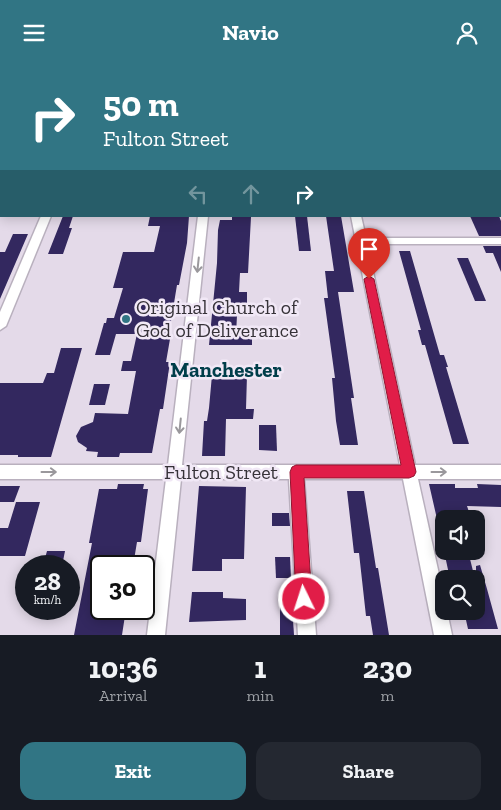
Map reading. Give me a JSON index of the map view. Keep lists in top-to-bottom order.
{
  "streets": {
    "street": ["Fulton Street"]
  },
  "one_way": ["Fulton Street"],
  "districts": ["Manchester"],
  "places": ["Original Church of God of Deliverance"],
  "page": {
    "header": "Navio",
    "turn": ["50 m", "Fulton Street"],
    "speed": "28 km/h",
    "limit": "30",
    "eta": [
      "10:36",
      "Arrival",
      "1",
      "min",
      "230",
      "m"
    ],
    "buttons": ["Exit", "Share"]
  }
}
